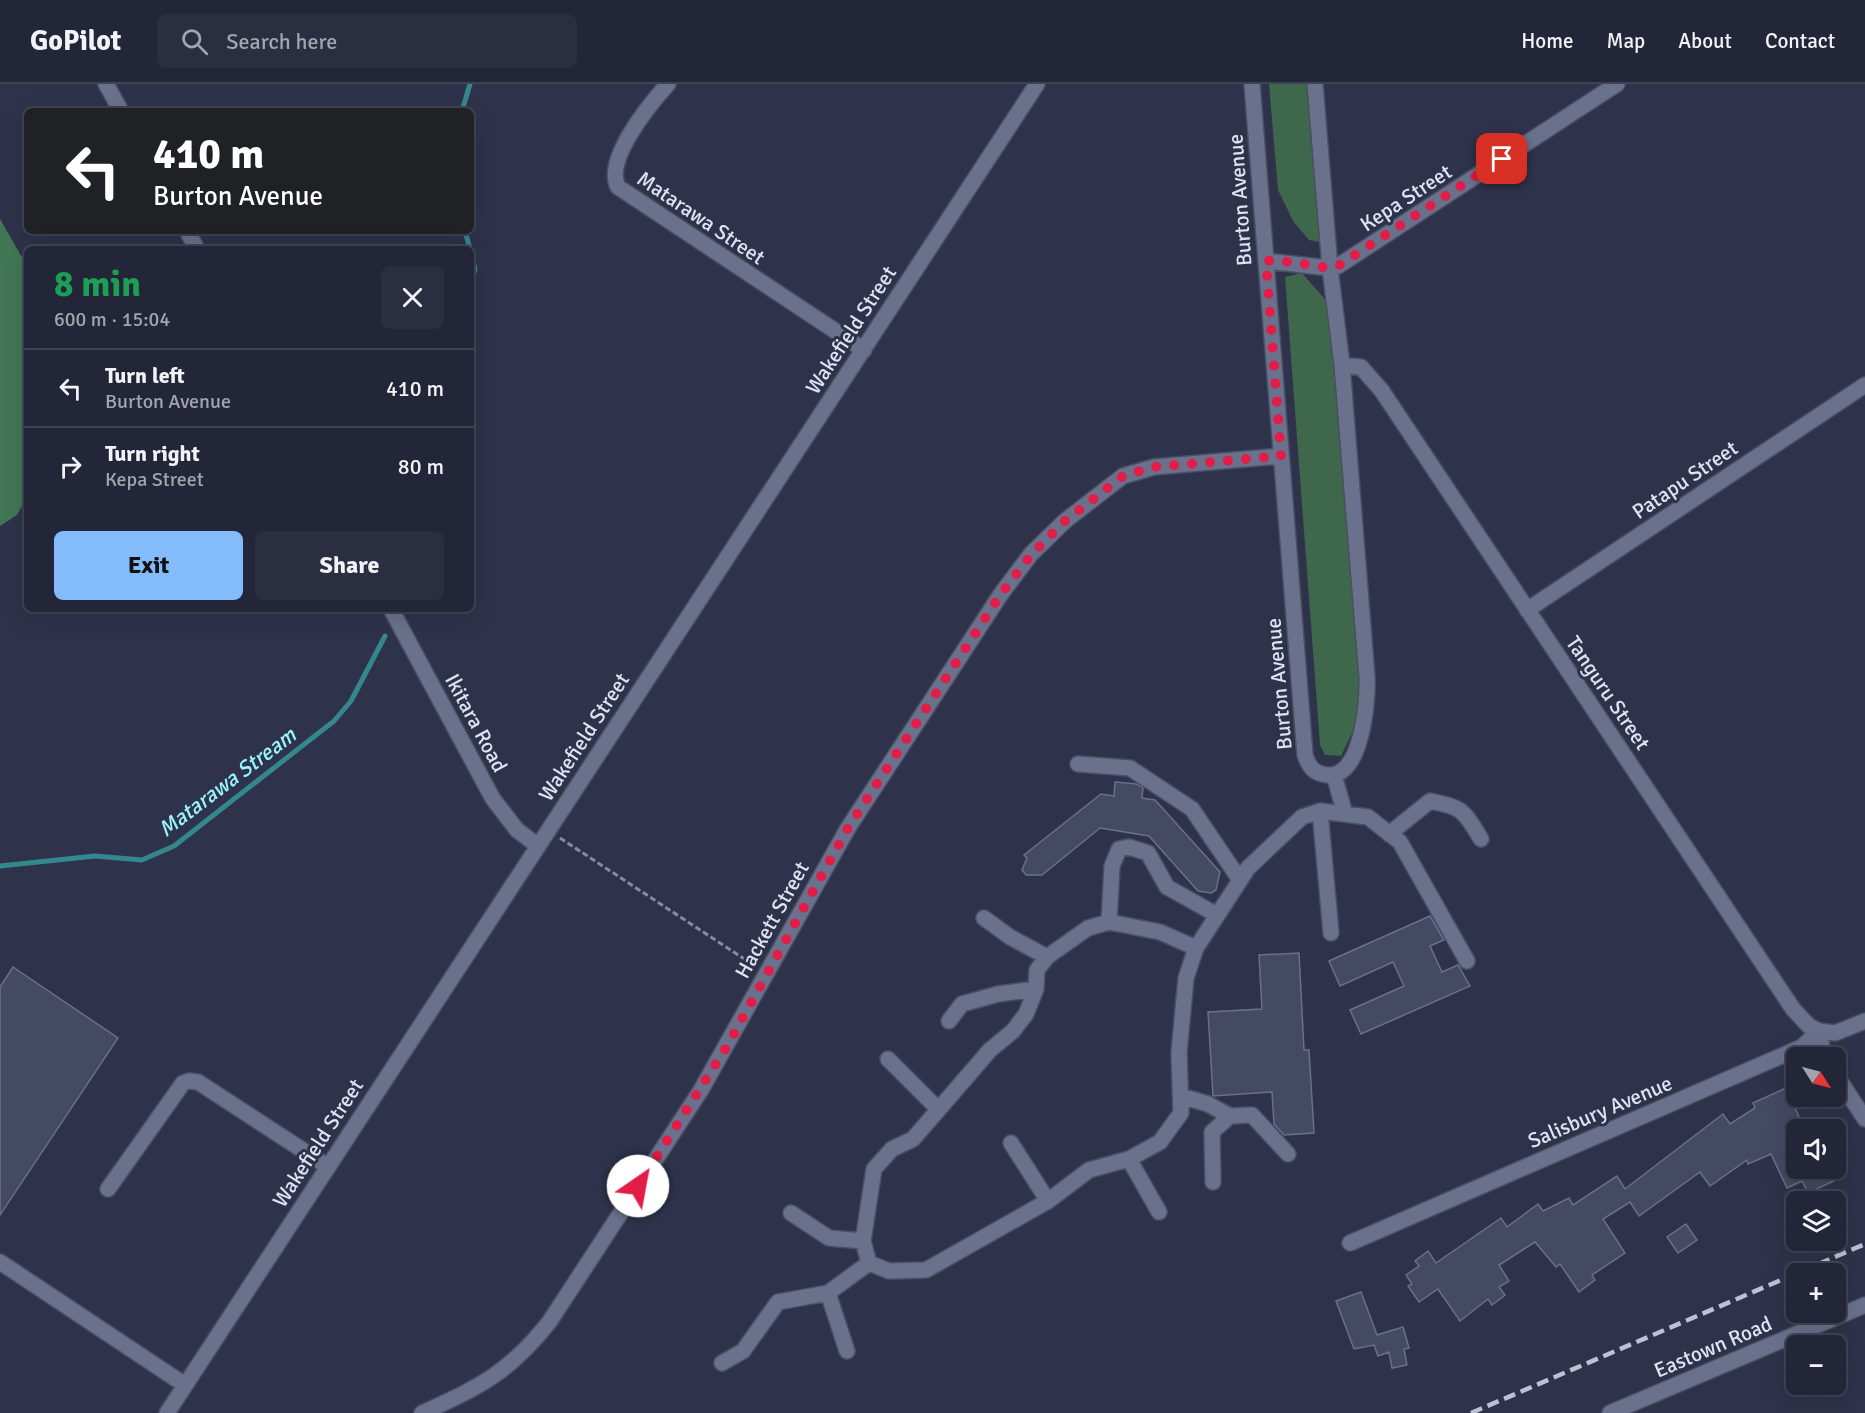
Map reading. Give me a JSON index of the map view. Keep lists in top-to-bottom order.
{
  "streets": {
    "street": [
      "Kepa Street",
      "Burton Avenue",
      "Matarawa Street",
      "Wakefield Street",
      "Patapu Street",
      "Tanguru Street",
      "Ikitara Road",
      "Hackett Street",
      "Salisbury Avenue",
      "Eastown Road"
    ]
  },
  "crossings": [
    ["Burton Avenue", "Hackett Street"],
    ["Matarawa Street", "Wakefield Street"],
    ["Wakefield Street", "Ikitara Road"],
    ["Patapu Street", "Tanguru Street"],
    ["Tanguru Street", "Salisbury Avenue"]
  ],
  "water": ["Matarawa Stream"],
  "north": "bottom right",
  "page": {
    "header": "GoPilot",
    "search": "Search here",
    "nav": [
      "Home",
      "Map",
      "About",
      "Contact"
    ],
    "turn": ["410 m", "Burton Avenue"],
    "heading": ["8 min", "600 m · 15:04"],
    "list": [
      {
        "name": "Turn left",
        "note": "Burton Avenue",
        "value": "410 m"
      },
      {
        "name": "Turn right",
        "note": "Kepa Street",
        "value": "80 m"
      }
    ],
    "buttons": ["Exit", "Share"],
    "map_buttons": ["+", "−"]
  }
}
